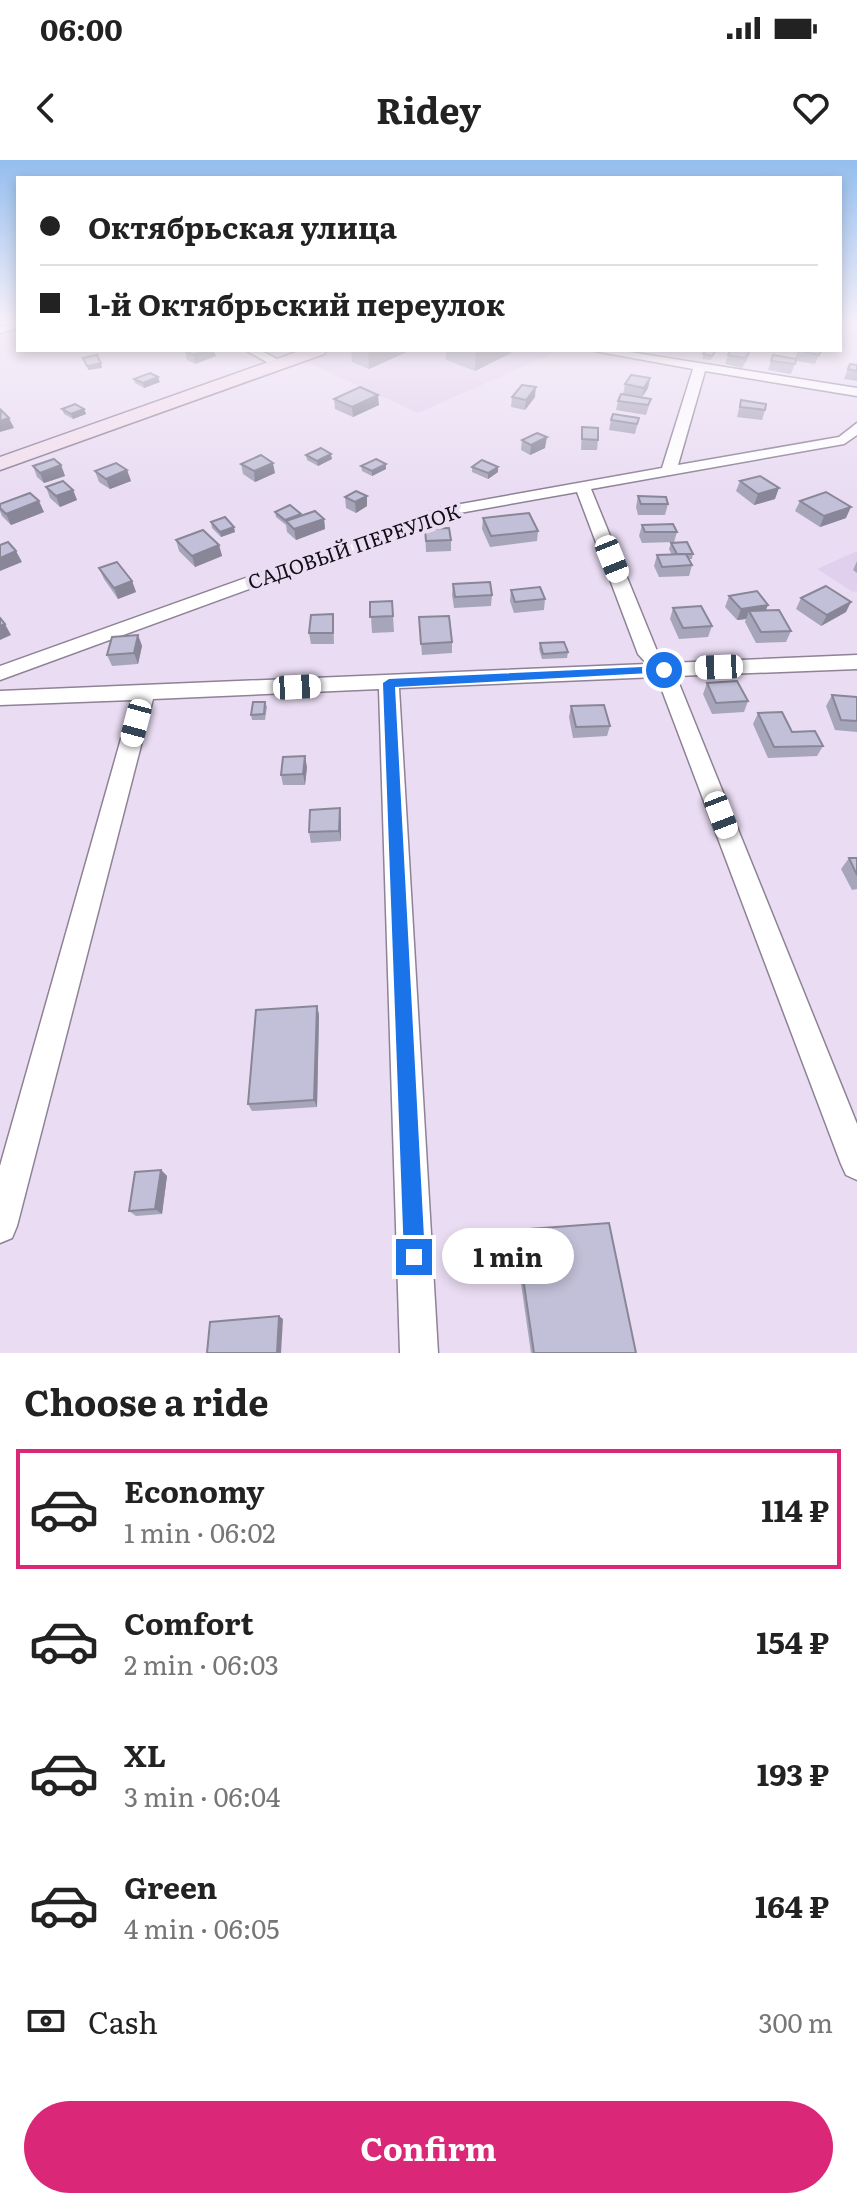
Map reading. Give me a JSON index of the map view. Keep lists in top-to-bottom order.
{
  "streets": {
    "street": ["САДОВЫЙ ПЕРЕУЛОК"]
  },
  "page": {
    "status": "06:00",
    "header": "Ridey",
    "banner": ["Октябрьская улица", "1-й Октябрьский переулок"],
    "bubble": "1 min",
    "heading": "Choose a ride",
    "list": [
      {
        "name": "Economy",
        "note": "1 min · 06:02",
        "value": "114 ₽"
      },
      {
        "name": "Comfort",
        "note": "2 min · 06:03",
        "value": "154 ₽"
      },
      {
        "name": "XL",
        "note": "3 min · 06:04",
        "value": "193 ₽"
      },
      {
        "name": "Green",
        "note": "4 min · 06:05",
        "value": "164 ₽"
      }
    ],
    "pay": ["Cash", "300 m"],
    "buttons": "Confirm"
  }
}
